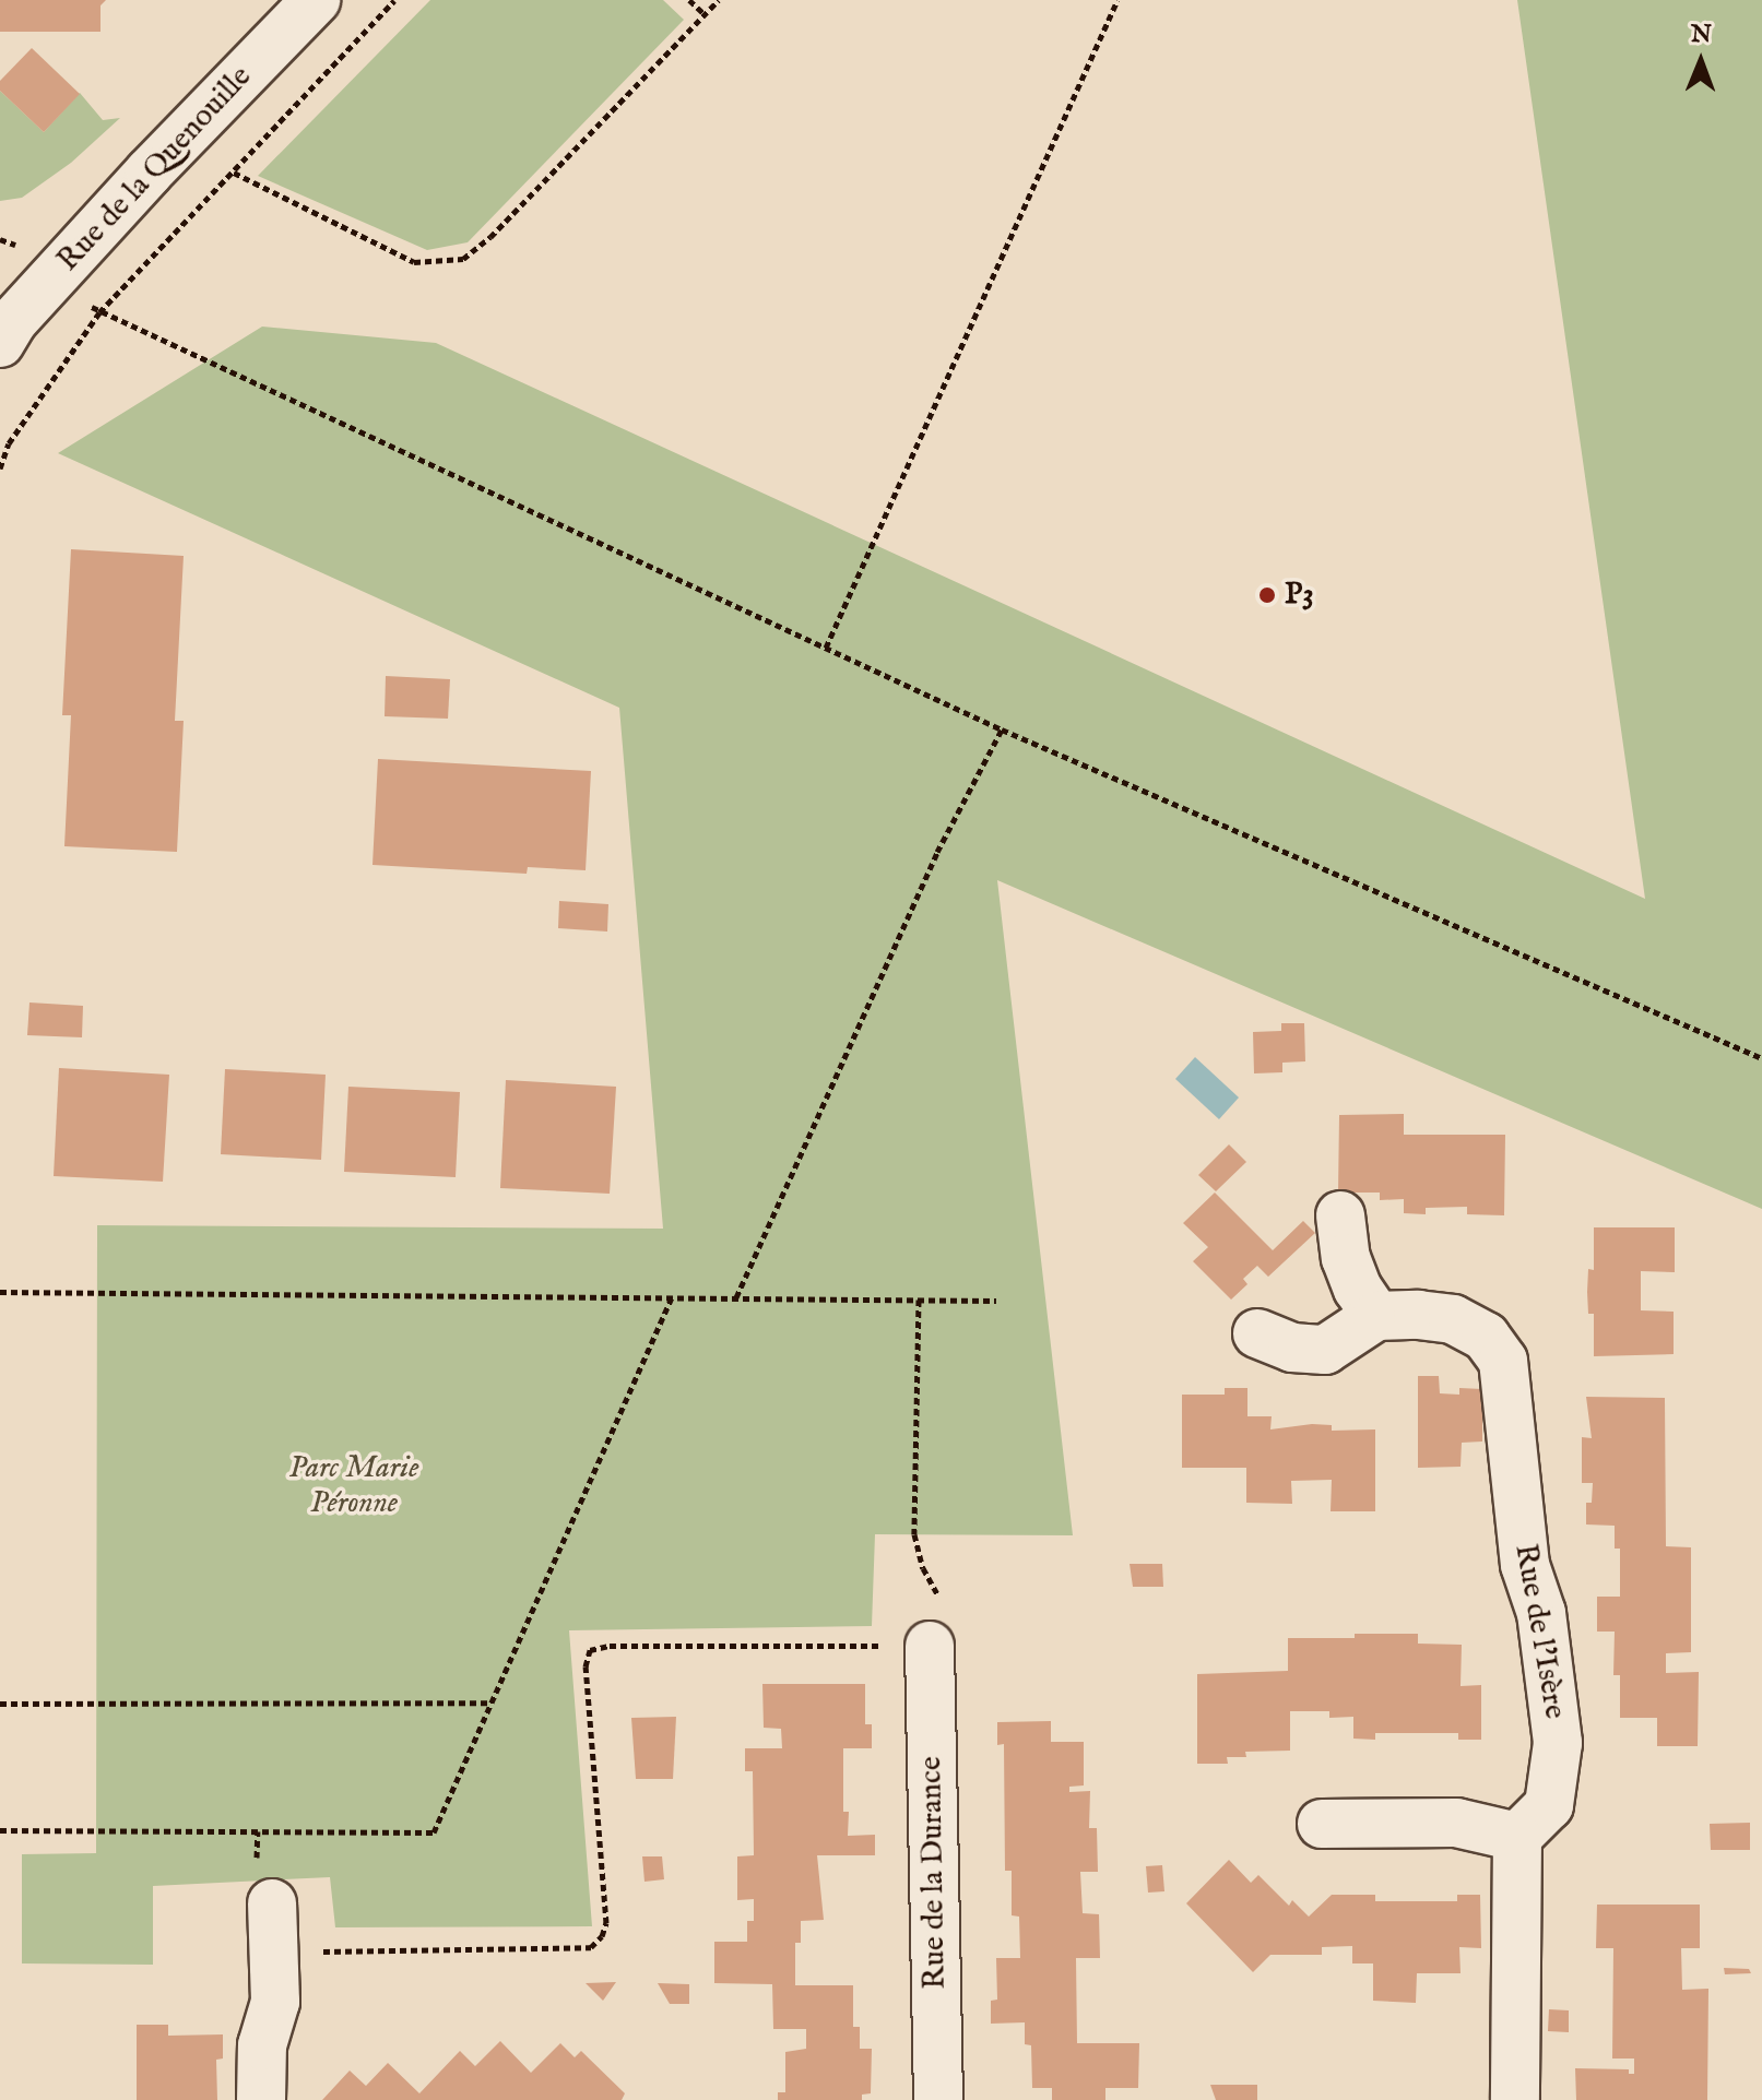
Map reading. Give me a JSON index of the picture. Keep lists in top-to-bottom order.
{
  "streets": {
    "street": ["Rue de la Quenouille", "Rue de l'Isère", "Rue de la Durance"]
  },
  "parks": ["Parc Marie Péronne"],
  "places": ["P3"],
  "north": "top"
}
